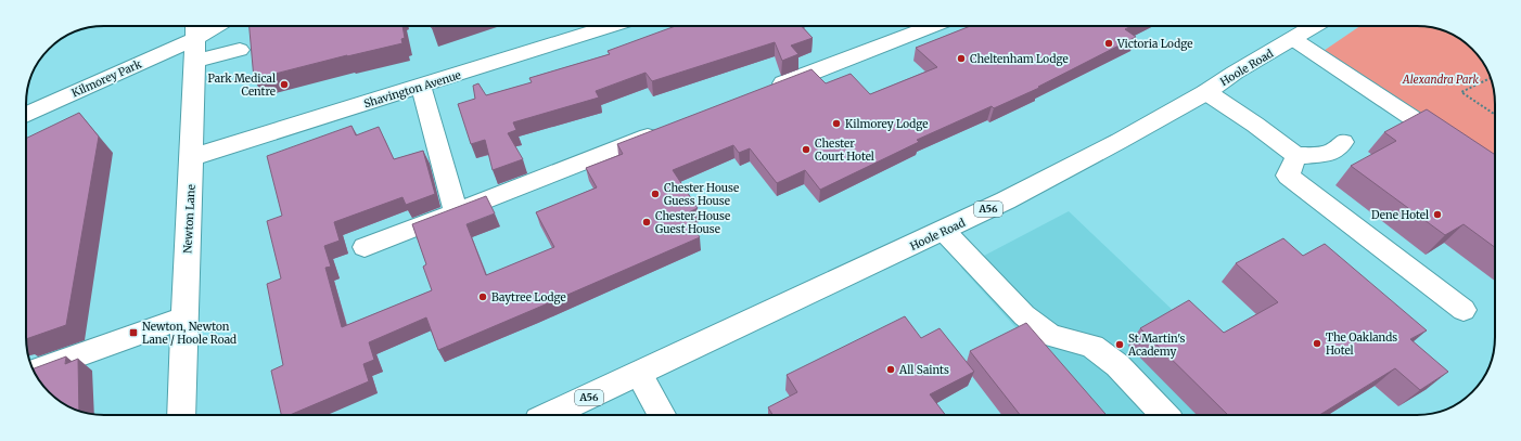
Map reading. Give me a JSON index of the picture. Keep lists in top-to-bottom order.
{
  "streets": {
    "main road": [
      "Hoole Road",
      "Kilmorey Park",
      "Shavington Avenue",
      "A56",
      "Newton Lane"
    ]
  },
  "crossings": [
    ["Kilmorey Park", "Newton Lane"],
    ["Shavington Avenue", "Newton Lane"]
  ],
  "parks": ["Alexandra Park"],
  "places": {
    "other": [
      "Victoria Lodge",
      "Cheltenham Lodge",
      "Park Medical Centre",
      "Kilmorey Lodge",
      "Chester Court Hotel",
      "Chester House Guess House",
      "Dene Hotel",
      "Chester House Guest House",
      "Baytree Lodge",
      "The Oaklands Hotel",
      "St Martin's Academy",
      "All Saints"
    ],
    "transit": ["Newton, Newton Lane / Hoole Road"]
  }
}
